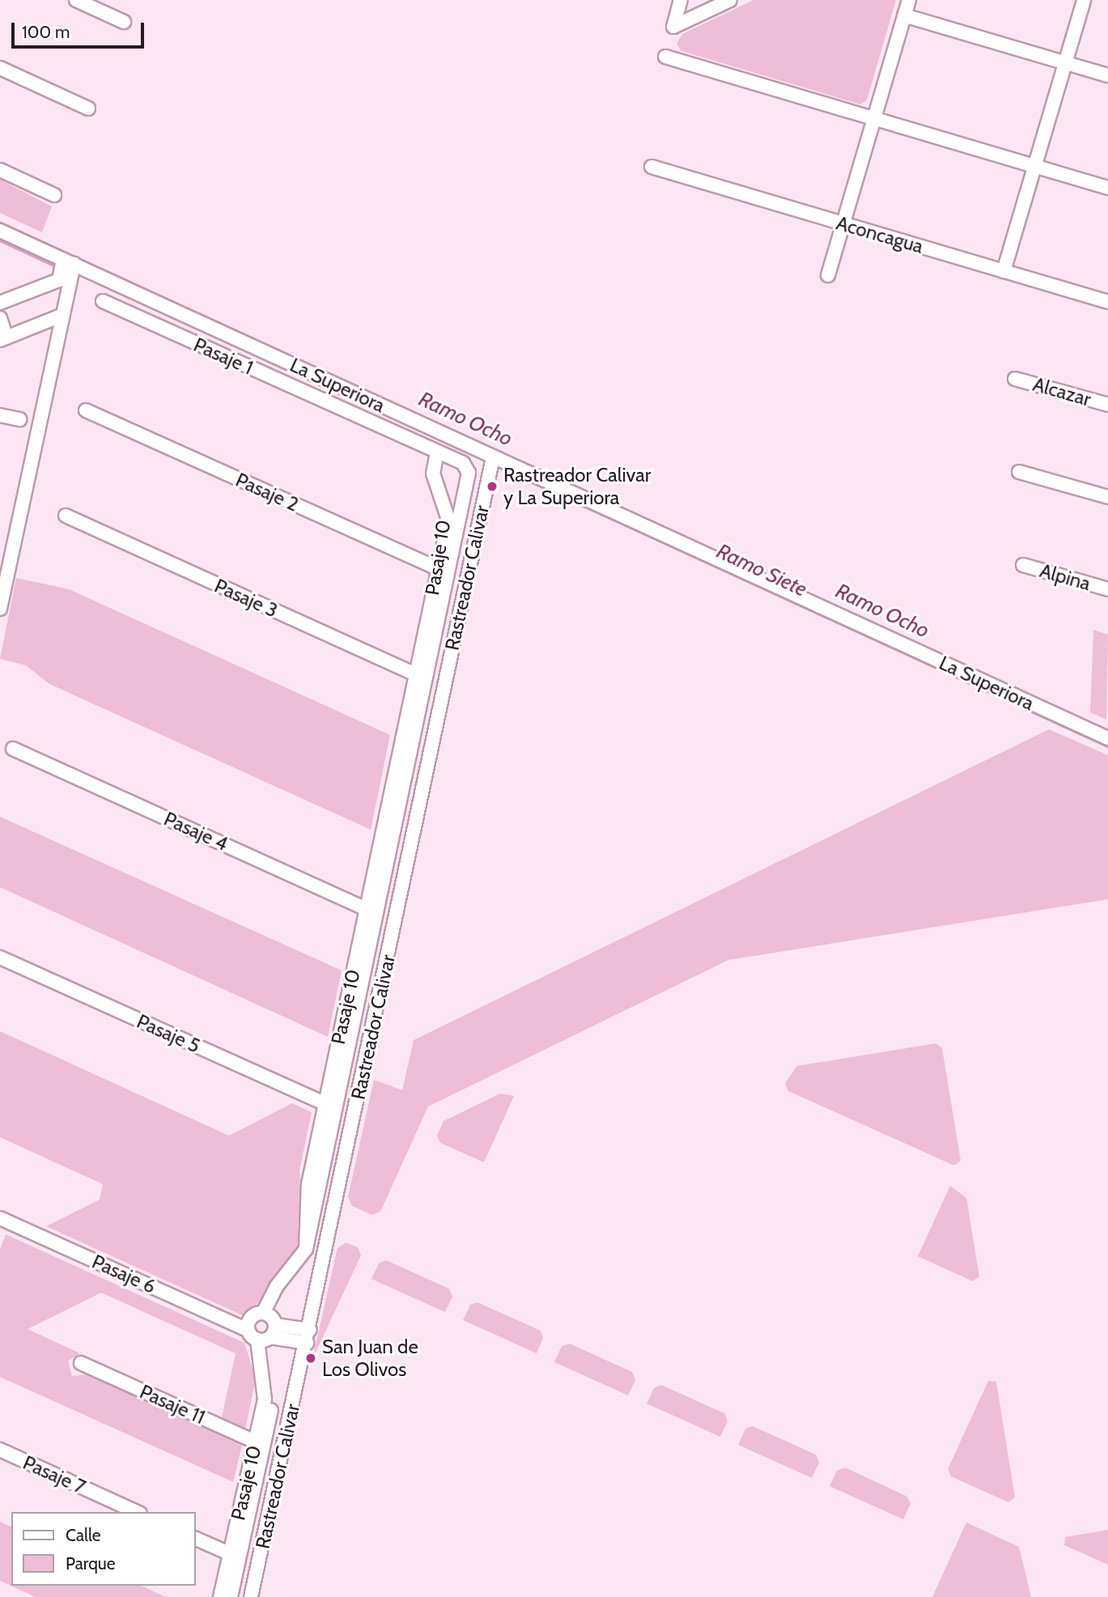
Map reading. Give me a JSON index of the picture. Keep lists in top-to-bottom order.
{
  "streets": {
    "street": [
      "Aconcagua",
      "Pasaje 1",
      "La Superiora",
      "Alcazar",
      "Pasaje 2",
      "Pasaje 10",
      "Alpina",
      "Rastreador Calivar",
      "Pasaje 3",
      "Pasaje 4",
      "Pasaje 5",
      "Pasaje 6",
      "Pasaje 11",
      "Pasaje 7"
    ]
  },
  "crossings": [
    ["Pasaje 1", "Pasaje 10"],
    ["La Superiora", "Rastreador Calivar"],
    ["Pasaje 2", "Pasaje 10"],
    ["Pasaje 10", "Pasaje 3"],
    ["Pasaje 10", "Pasaje 4"],
    ["Pasaje 10", "Pasaje 5"],
    ["Pasaje 10", "Pasaje 6"],
    ["Pasaje 10", "Pasaje 11"],
    ["Rastreador Calivar", "Pasaje 6"]
  ],
  "water": ["Ramo Ocho", "Ramo Siete"],
  "places": ["Rastreador Calivar y La Superiora", "San Juan de Los Olivos"],
  "legend": ["Calle", "Parque"],
  "scale_bar": "100 m"
}
